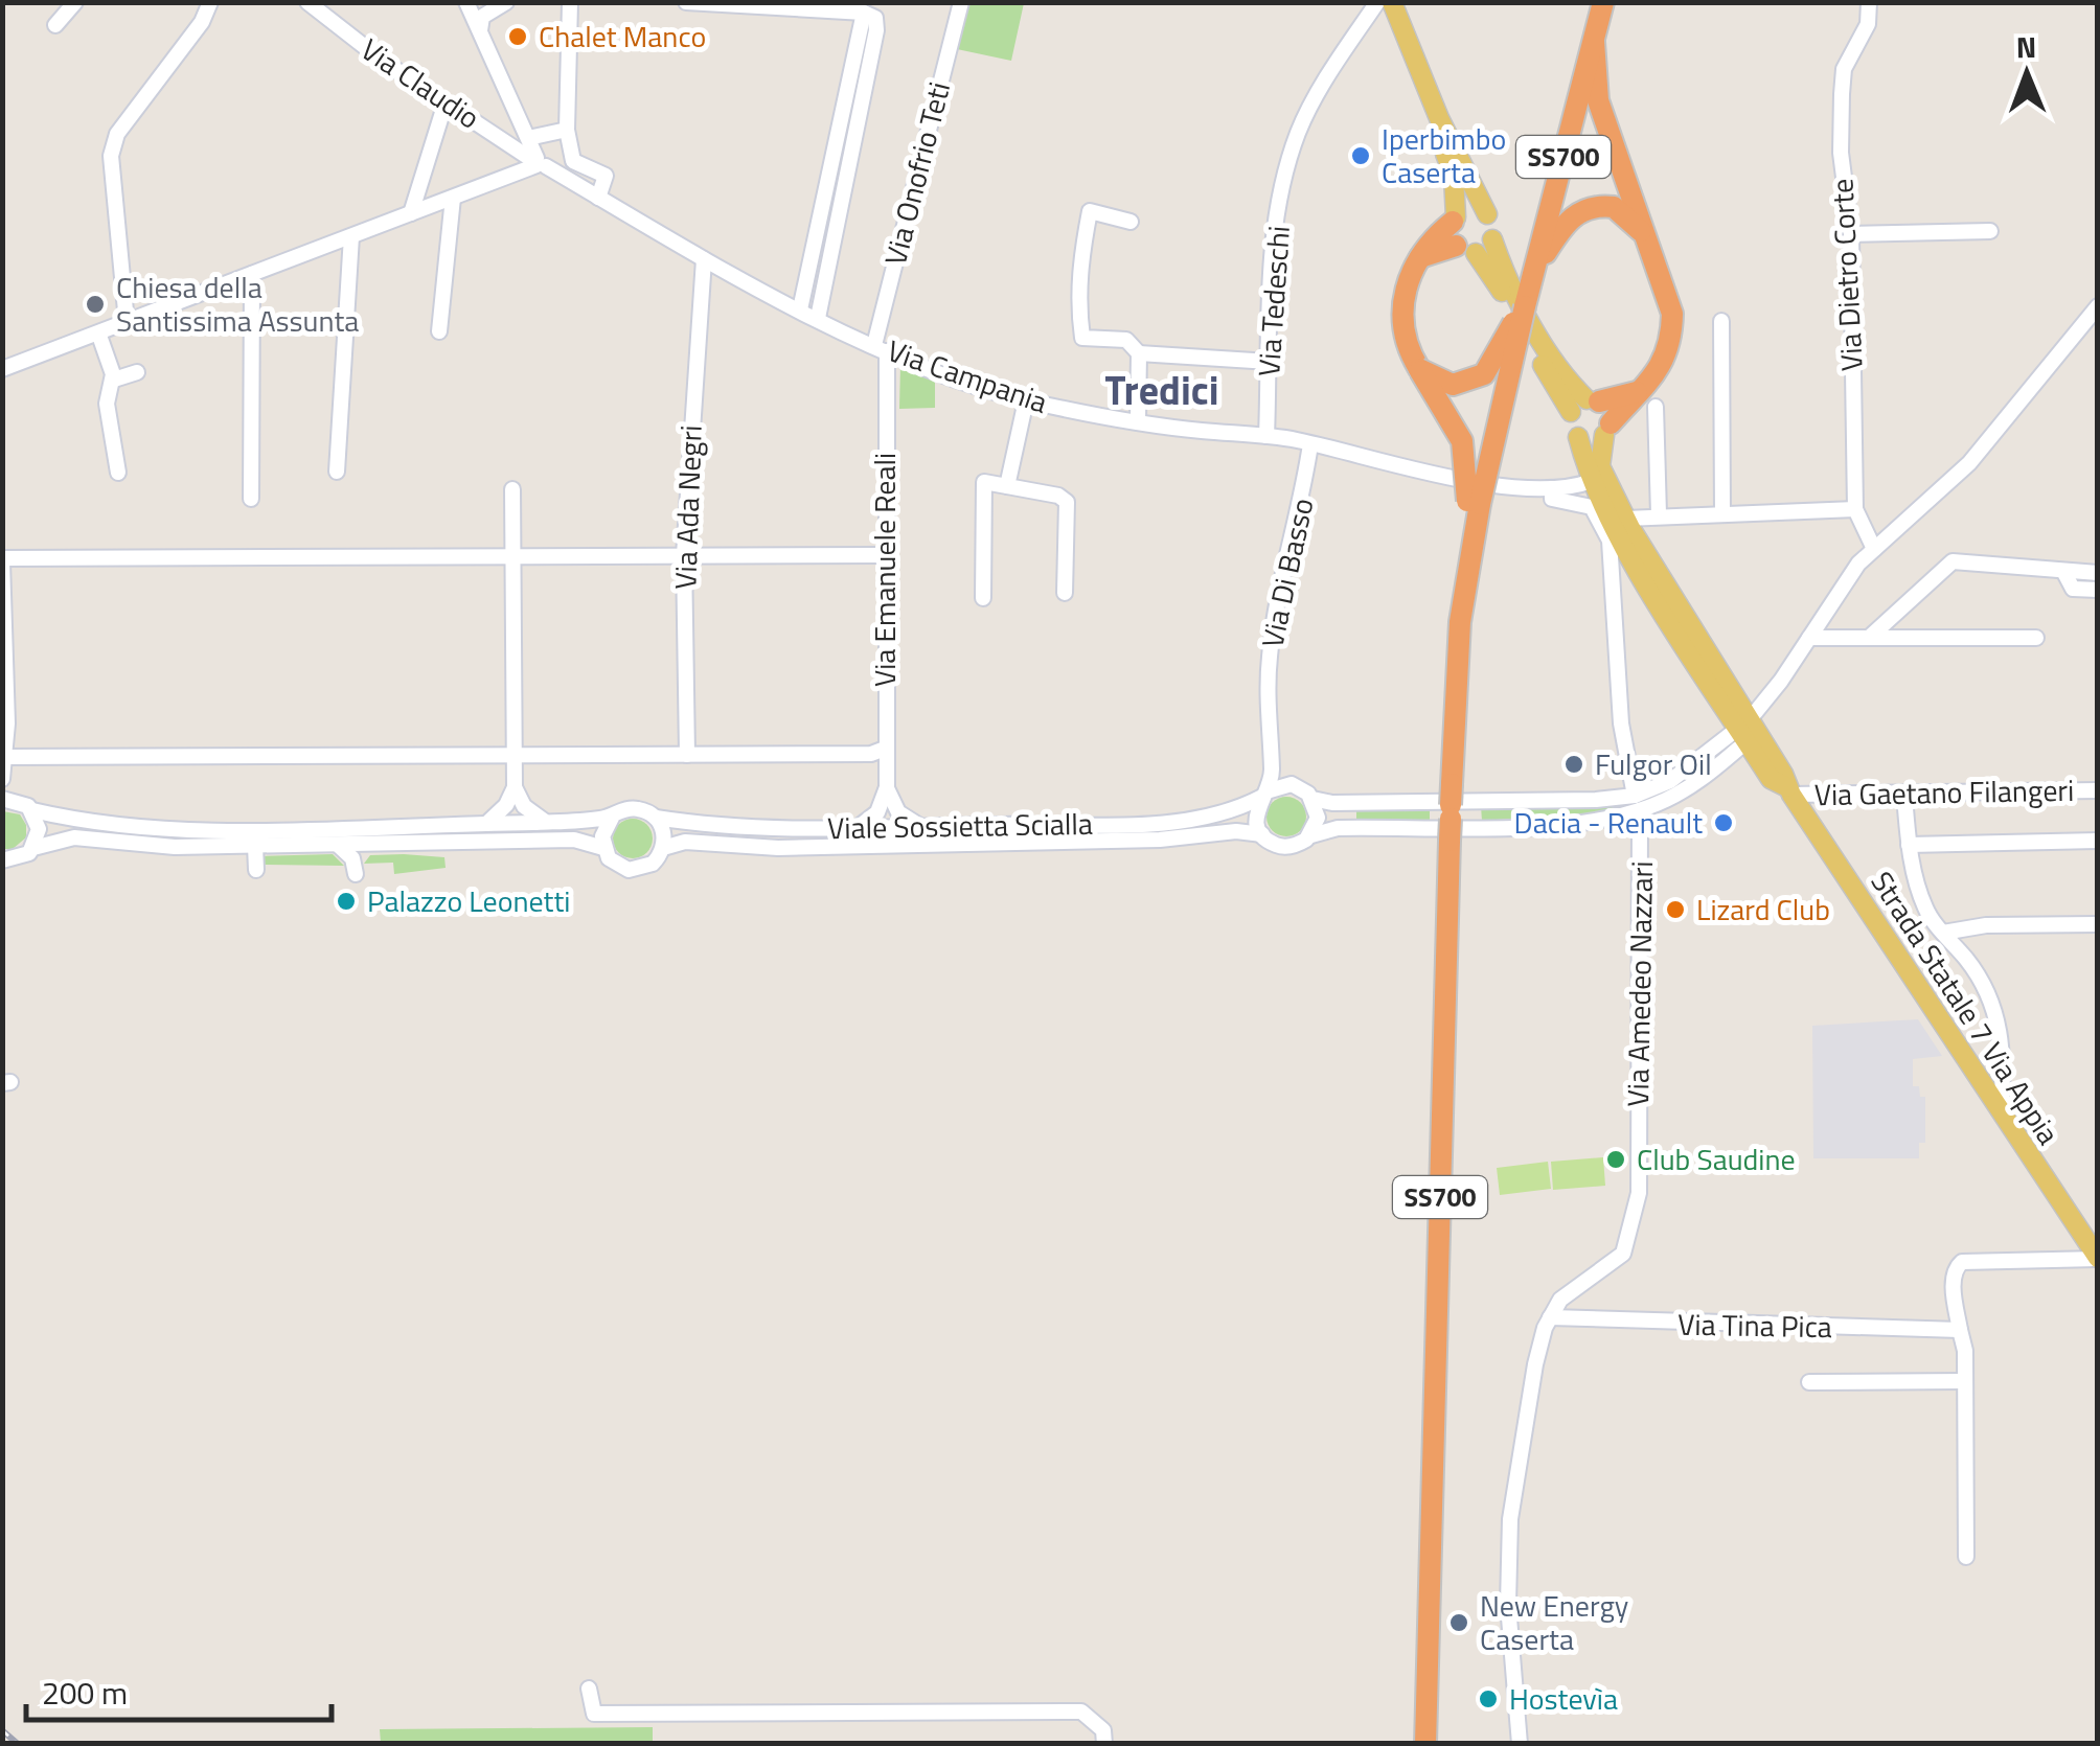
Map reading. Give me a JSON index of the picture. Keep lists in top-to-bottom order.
{
  "streets": {
    "highway": ["SS700"],
    "main road": ["Strada Statale 7 Via Appia"],
    "street": [
      "Via Claudio",
      "Via Onofrio Teti",
      "Via Dietro Corte",
      "Via Tedeschi",
      "Via Campania",
      "Via Ada Negri",
      "Via Emanuele Reali",
      "Via Di Basso",
      "Via Gaetano Filangeri",
      "Viale Sossietta Scialla",
      "Via Amedeo Nazzari",
      "Via Tina Pica"
    ]
  },
  "crossings": [
    ["Via Claudio", "Via Campania"],
    ["Via Onofrio Teti", "Via Campania"],
    ["Via Onofrio Teti", "Via Emanuele Reali"],
    ["Via Dietro Corte", "Viale Sossietta Scialla"],
    ["Via Tedeschi", "Via Campania"],
    ["Via Campania", "Via Ada Negri"],
    ["Via Campania", "Via Emanuele Reali"],
    ["Via Campania", "Via Di Basso"],
    ["Via Campania", "Via Amedeo Nazzari"],
    ["Via Campania", "Strada Statale 7 Via Appia"],
    ["Via Di Basso", "Viale Sossietta Scialla"],
    ["Via Gaetano Filangeri", "Strada Statale 7 Via Appia"],
    ["Viale Sossietta Scialla", "Via Amedeo Nazzari"],
    ["Viale Sossietta Scialla", "Strada Statale 7 Via Appia"],
    ["Via Amedeo Nazzari", "Via Tina Pica"]
  ],
  "districts": ["Tredici"],
  "places": [
    "Chalet Manco",
    "Iperbimbo Caserta",
    "Chiesa della Santissima Assunta",
    "Fulgor Oil",
    "Dacia - Renault",
    "Palazzo Leonetti",
    "Lizard Club",
    "Club Saudine",
    "New Energy Caserta",
    "Hostevìa"
  ],
  "scale_bar": "200 m",
  "north": "top"
}
